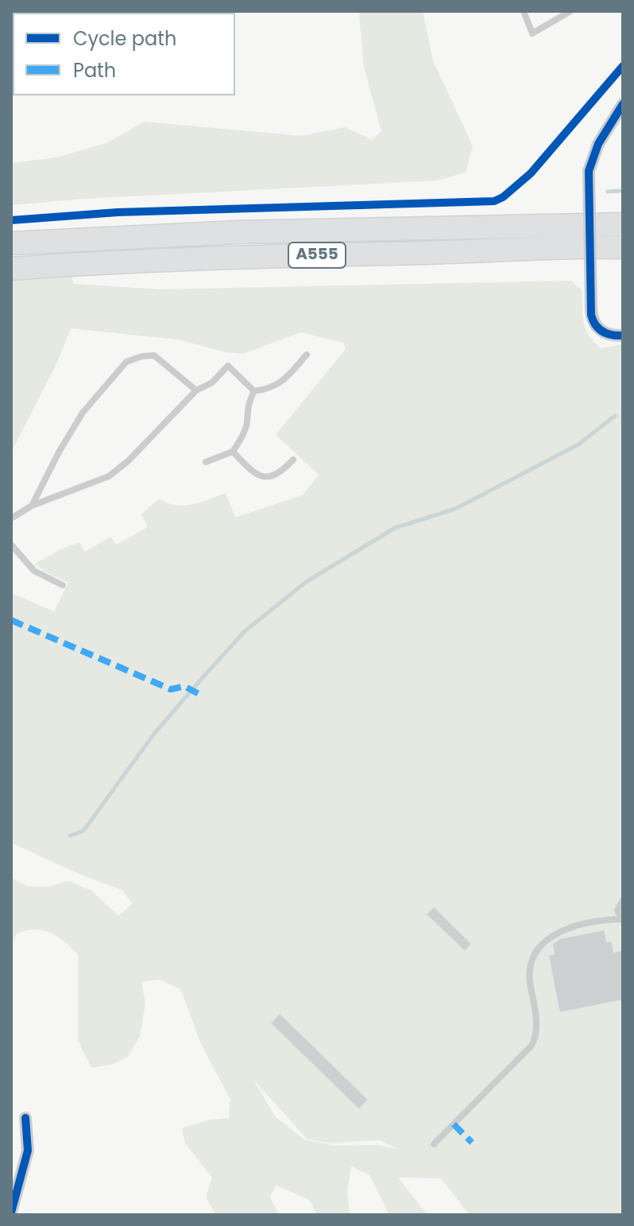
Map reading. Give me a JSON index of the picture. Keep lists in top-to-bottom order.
{
  "streets": {
    "highway": ["A555"]
  },
  "legend": ["Cycle path", "Path"]
}
